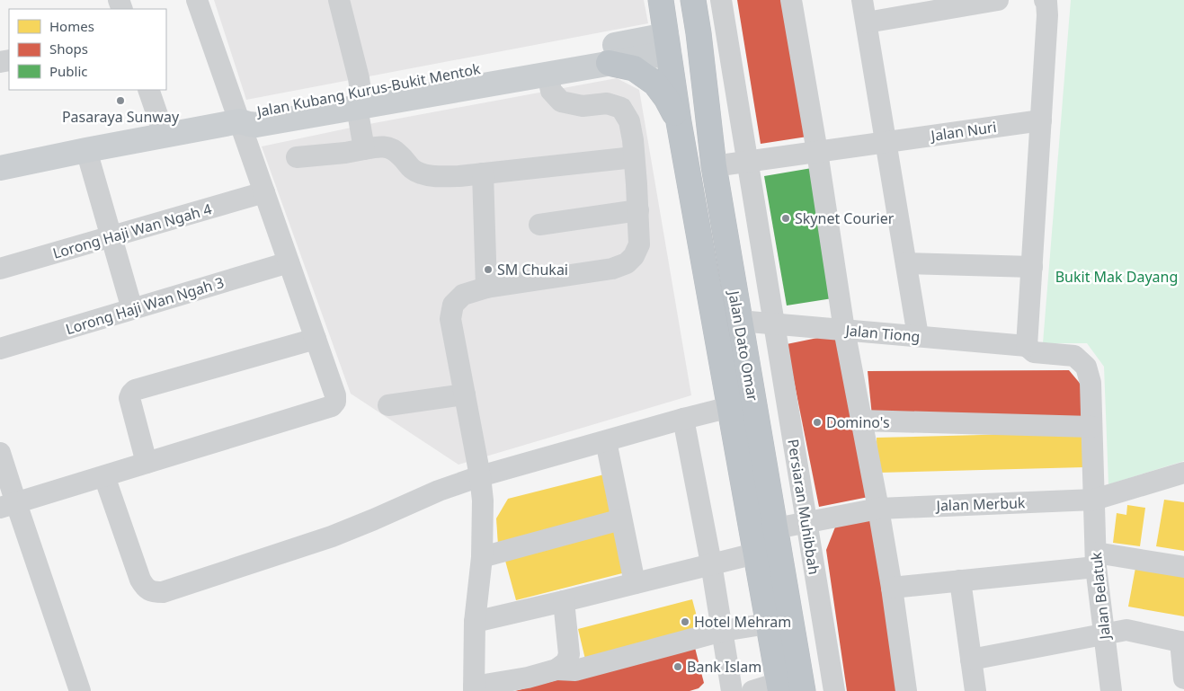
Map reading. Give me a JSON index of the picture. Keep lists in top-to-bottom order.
{
  "streets": {
    "highway": ["Jalan Dato Omar"],
    "main road": ["Jalan Kubang Kurus-Bukit Mentok"],
    "street": [
      "Jalan Nuri",
      "Lorong Haji Wan Ngah 4",
      "Lorong Haji Wan Ngah 3",
      "Jalan Tiong",
      "Jalan Merbuk",
      "Persiaran Muhibbah",
      "Jalan Belatuk"
    ]
  },
  "crossings": [
    ["Jalan Kubang Kurus-Bukit Mentok", "Jalan Dato Omar"],
    ["Jalan Nuri", "Jalan Dato Omar"],
    ["Jalan Nuri", "Persiaran Muhibbah"],
    ["Jalan Tiong", "Jalan Dato Omar"],
    ["Jalan Tiong", "Persiaran Muhibbah"],
    ["Jalan Tiong", "Jalan Belatuk"],
    ["Jalan Dato Omar", "Jalan Merbuk"],
    ["Jalan Merbuk", "Persiaran Muhibbah"],
    ["Jalan Merbuk", "Jalan Belatuk"]
  ],
  "parks": ["Bukit Mak Dayang"],
  "places": [
    "Pasaraya Sunway",
    "Skynet Courier",
    "SM Chukai",
    "Domino's",
    "Hotel Mehram",
    "Bank Islam"
  ],
  "legend": ["Homes", "Shops", "Public"]
}
